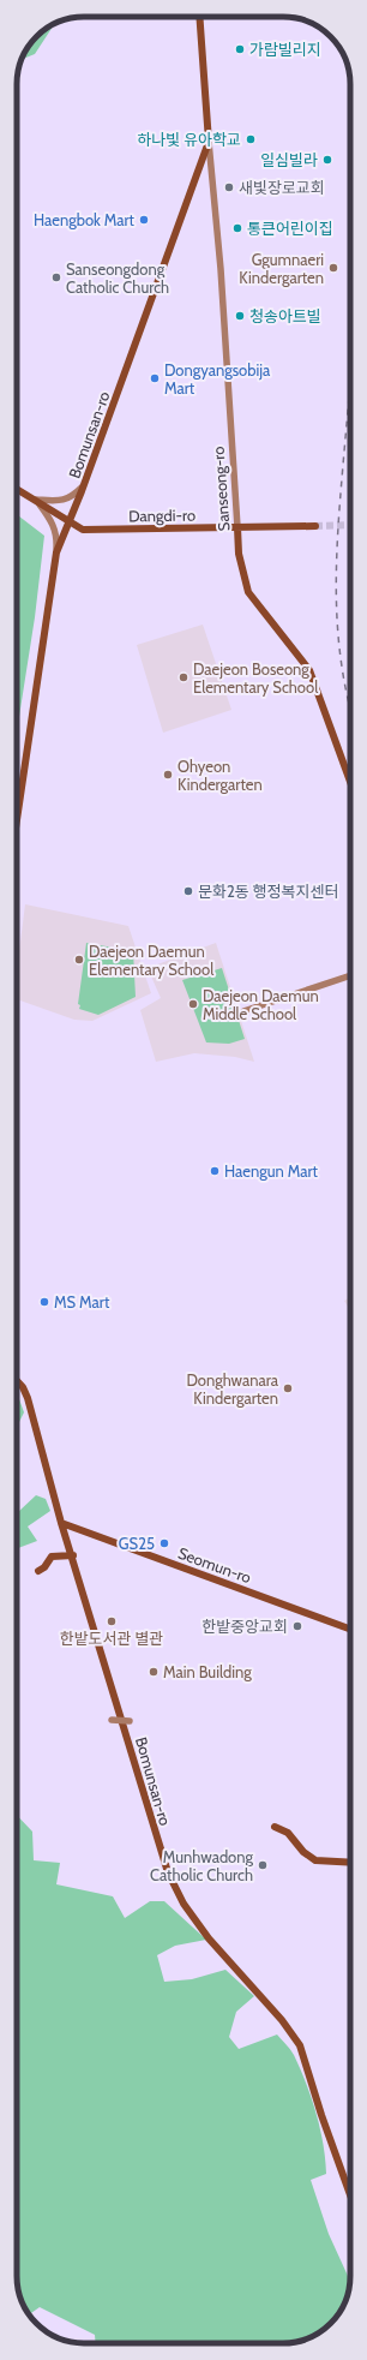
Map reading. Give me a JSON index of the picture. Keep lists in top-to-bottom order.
{
  "streets": {
    "main road": [
      "Bomunsan-ro",
      "Sanseong-ro",
      "Dangdi-ro",
      "Seomun-ro"
    ]
  },
  "crossings": [
    ["Bomunsan-ro", "Sanseong-ro"],
    ["Bomunsan-ro", "Dangdi-ro"],
    ["Bomunsan-ro", "Seomun-ro"],
    ["Sanseong-ro", "Dangdi-ro"]
  ],
  "places": [
    "가람빌리지",
    "하나빛 유아학교",
    "일심빌라",
    "새빛장로교회",
    "Haengbok Mart",
    "통큰어린이집",
    "Ggumnaeri Kindergarten",
    "Sanseongdong Catholic Church",
    "청송아트빌",
    "Dongyangsobija Mart",
    "Daejeon Boseong Elementary School",
    "Ohyeon Kindergarten",
    "문화2동 행정복지센터",
    "Daejeon Daemun Elementary School",
    "Daejeon Daemun Middle School",
    "Haengun Mart",
    "MS Mart",
    "Donghwanara Kindergarten",
    "GS25",
    "한밭도서관 별관",
    "한밭중앙교회",
    "Main Building",
    "Munhwadong Catholic Church"
  ]
}
